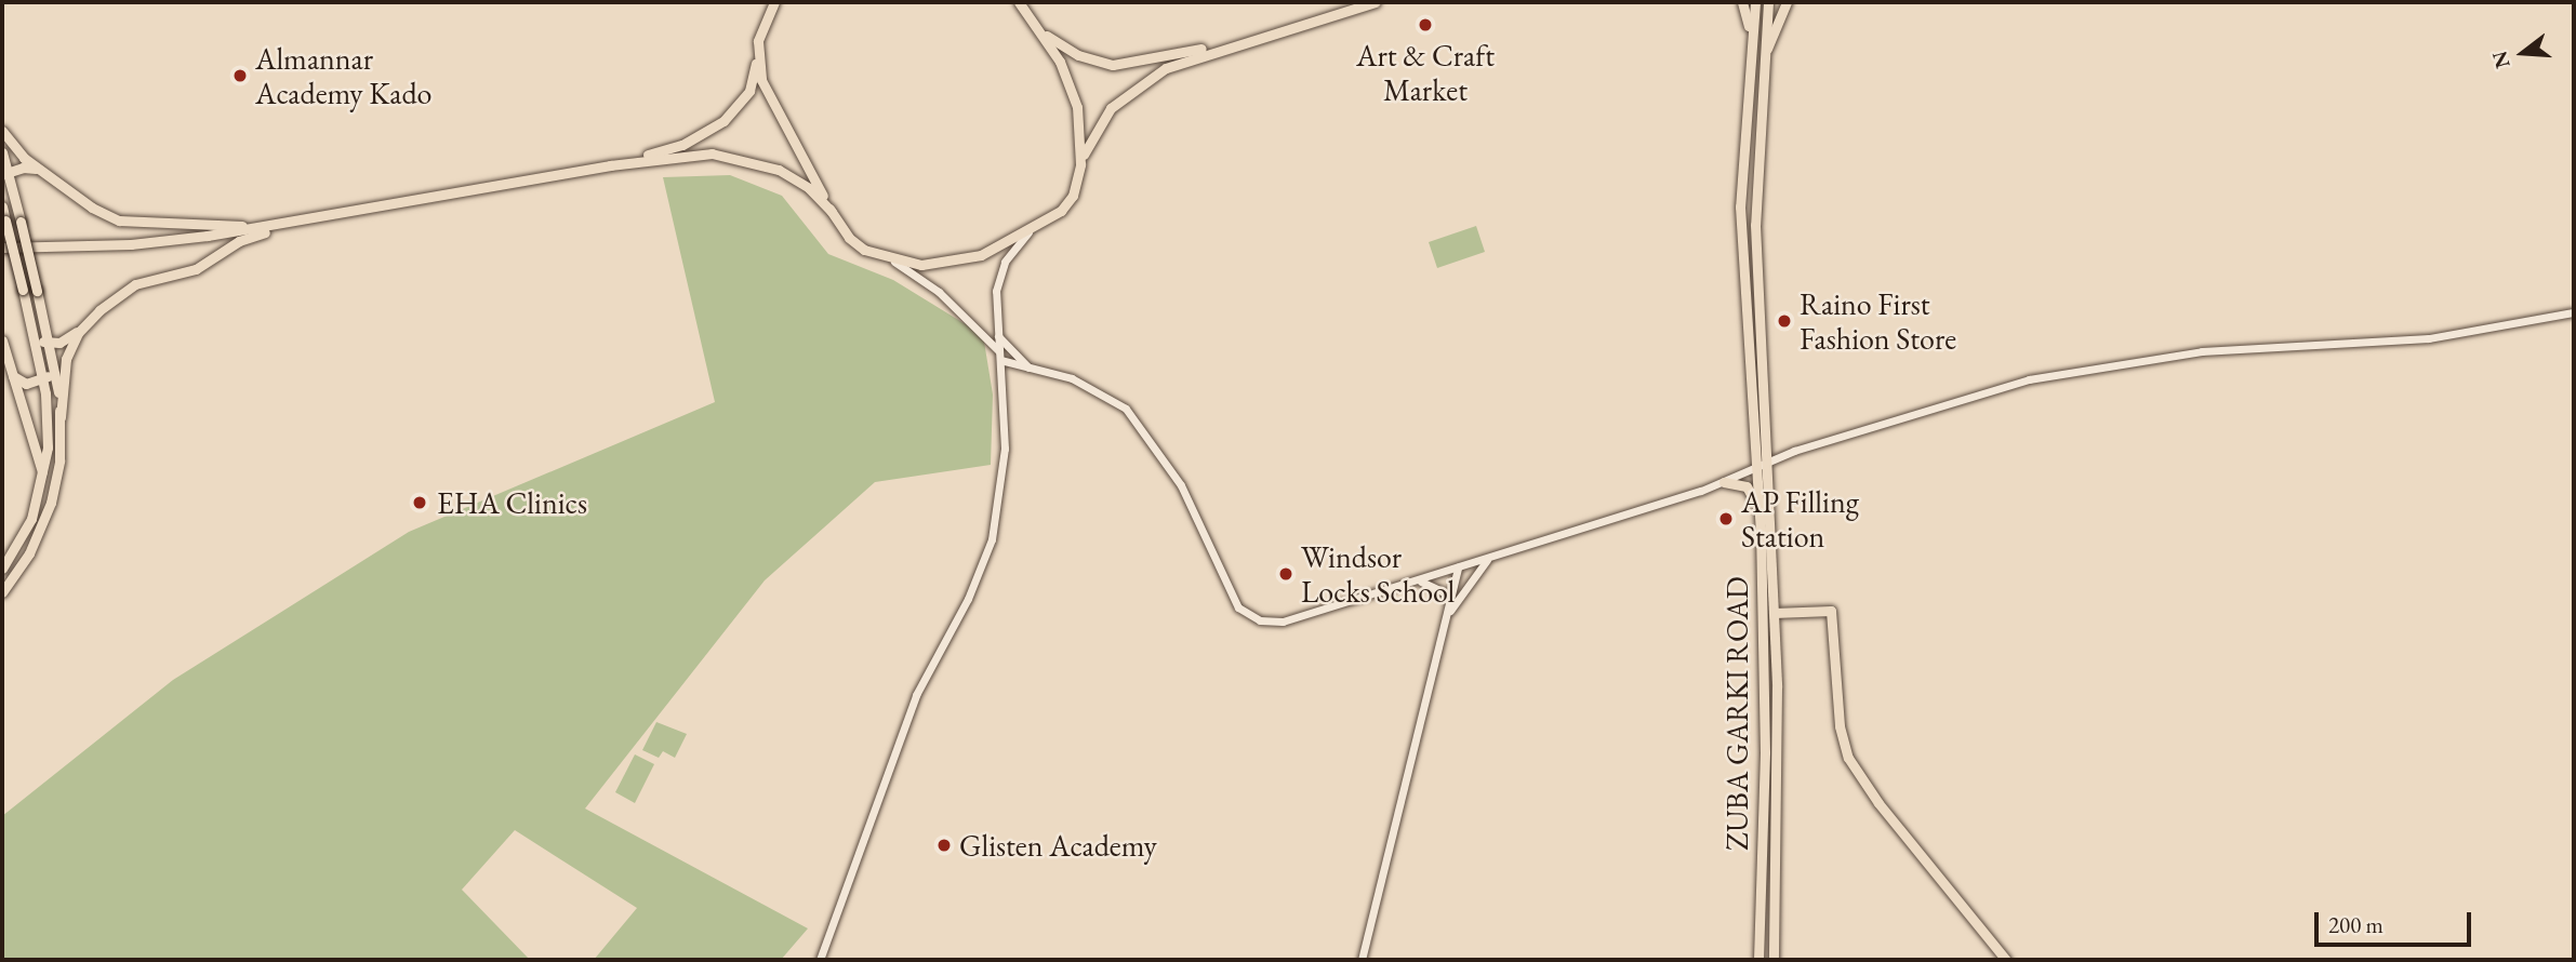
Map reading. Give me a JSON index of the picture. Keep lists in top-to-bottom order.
{
  "streets": {
    "main road": ["ZUBA GARKI ROAD"]
  },
  "places": [
    "Art & Craft Market",
    "Almannar Academy Kado",
    "Raino First Fashion Store",
    "EHA Clinics",
    "AP Filling Station",
    "Windsor Locks School",
    "Glisten Academy"
  ],
  "scale_bar": "200 m",
  "north": "left"
}
